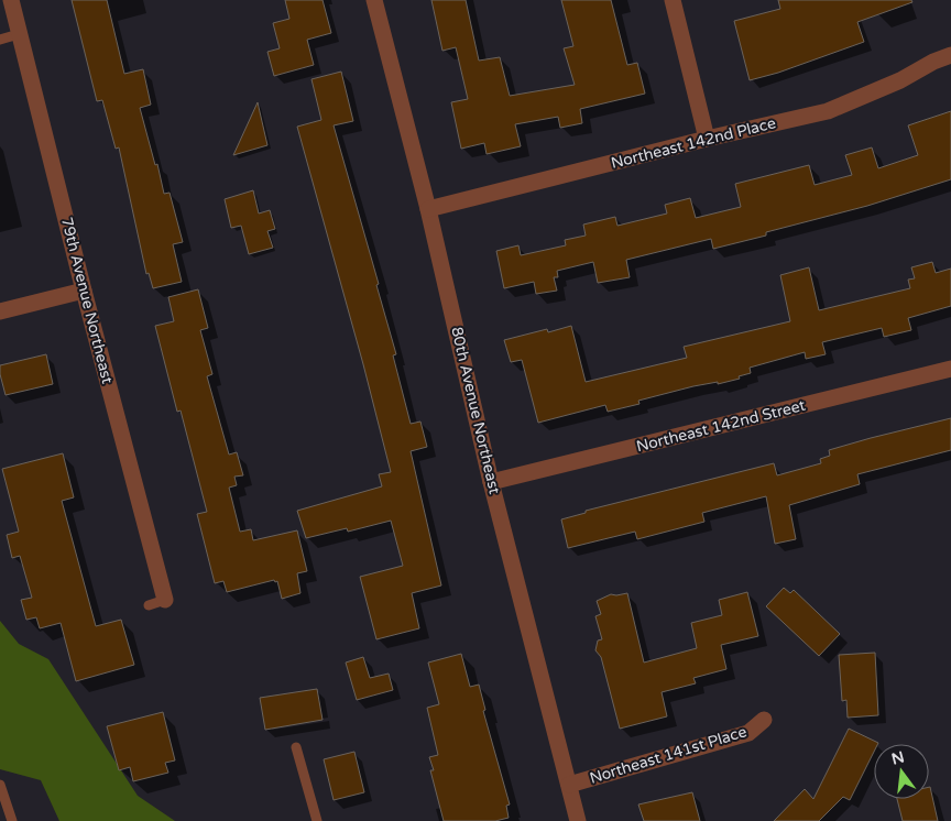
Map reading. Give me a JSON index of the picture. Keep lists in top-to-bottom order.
{
  "streets": {
    "street": [
      "Northeast 142nd Place",
      "79th Avenue Northeast",
      "80th Avenue Northeast",
      "Northeast 142nd Street",
      "Northeast 141st Place"
    ]
  },
  "crossings": [
    ["Northeast 142nd Place", "80th Avenue Northeast"],
    ["80th Avenue Northeast", "Northeast 142nd Street"],
    ["80th Avenue Northeast", "Northeast 141st Place"]
  ],
  "north": "top"
}
